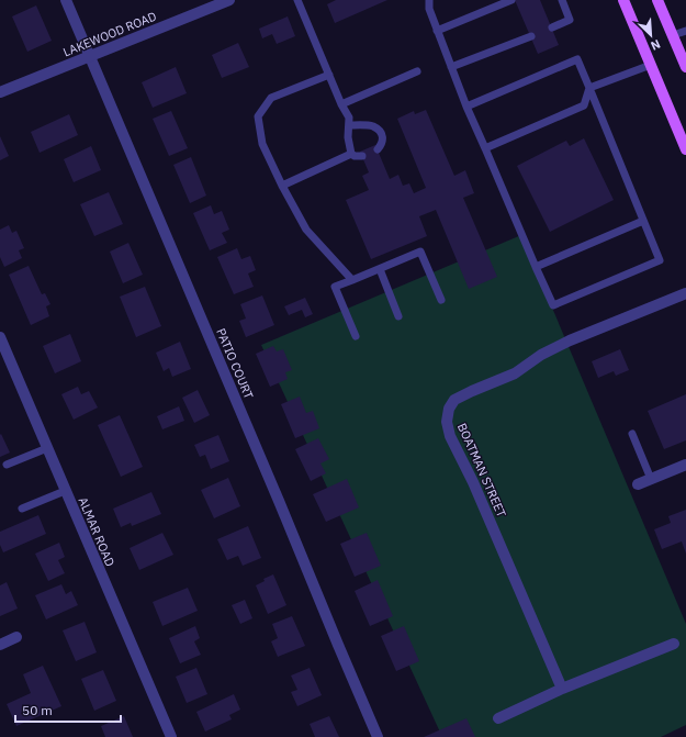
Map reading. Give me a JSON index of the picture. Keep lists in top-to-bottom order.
{
  "streets": {
    "street": [
      "LAKEWOOD ROAD",
      "PATIO COURT",
      "BOATMAN STREET",
      "ALMAR ROAD"
    ]
  },
  "crossings": [
    ["LAKEWOOD ROAD", "PATIO COURT"]
  ],
  "scale_bar": "50 m",
  "north": "bottom right"
}
